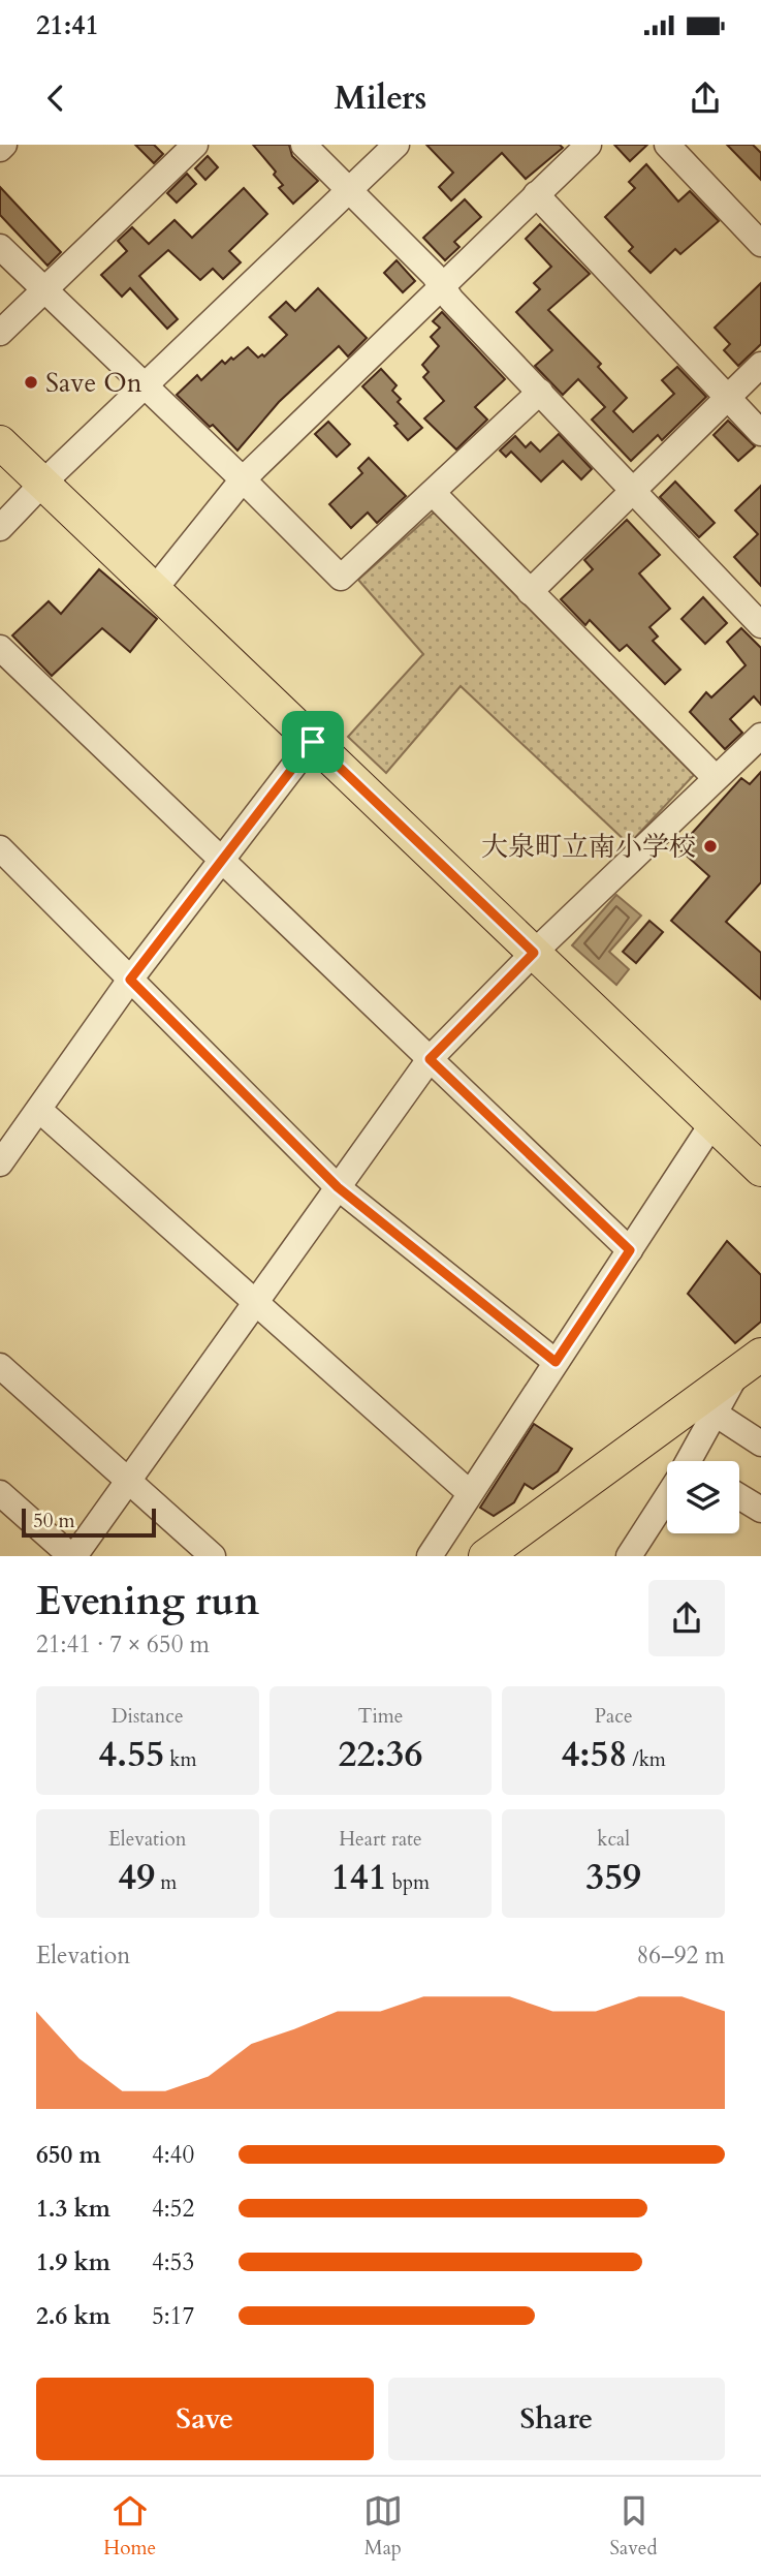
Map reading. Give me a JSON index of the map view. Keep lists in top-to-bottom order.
{
  "places": ["Save On", "大泉町立南小学校"],
  "scale_bar": "50 m",
  "page": {
    "status": "21:41",
    "header": "Milers",
    "scale": "50 m",
    "heading": ["Evening run", "21:41 · 7 × 650 m"],
    "stats": [
      ["Distance", "4.55 km"],
      ["Time", "22:36"],
      ["Pace", "4:58 /km"],
      ["Elevation", "49 m"],
      ["Heart rate", "141 bpm"],
      ["kcal", "359"]
    ],
    "chart": ["Elevation", "86–92 m"],
    "list": [
      {
        "name": "650 m",
        "note": "4:40"
      },
      {
        "name": "1.3 km",
        "note": "4:52"
      },
      {
        "name": "1.9 km",
        "note": "4:53"
      },
      {
        "name": "2.6 km",
        "note": "5:17"
      }
    ],
    "buttons": ["Save", "Share"],
    "tabs": ["Home", "Map", "Saved"]
  }
}
